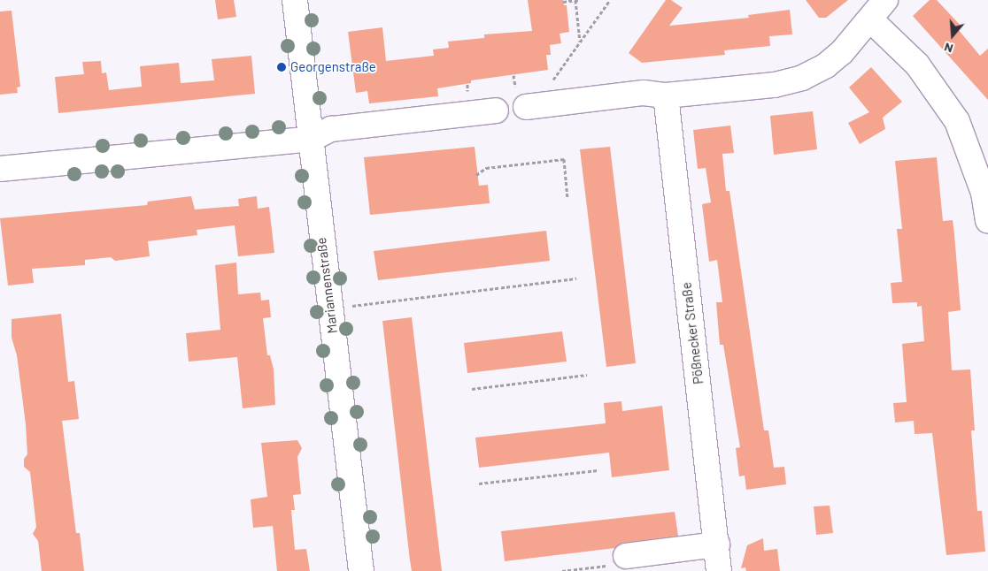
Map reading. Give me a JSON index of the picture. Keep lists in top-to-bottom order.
{
  "streets": {
    "street": ["Mariannenstraße", "Pößnecker Straße"]
  },
  "places": ["Georgenstraße"],
  "north": "bottom"
}
